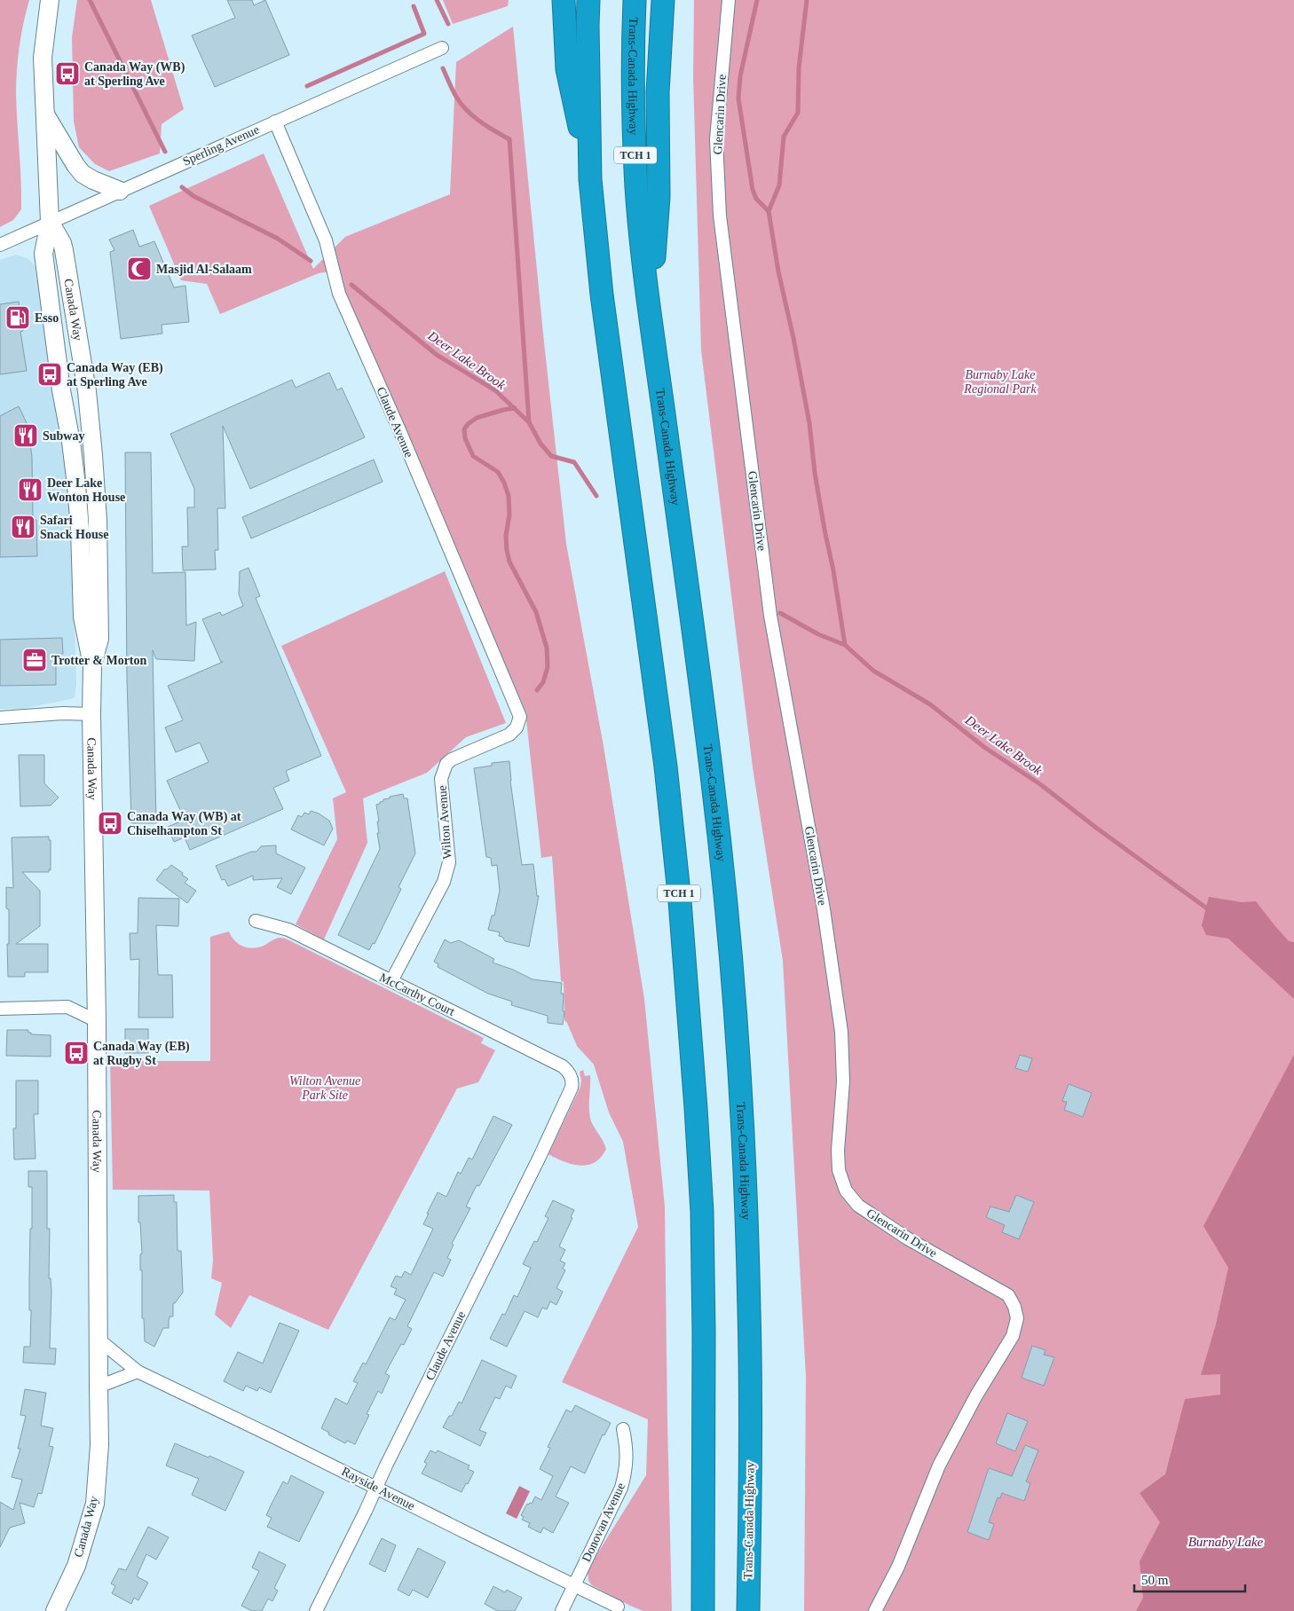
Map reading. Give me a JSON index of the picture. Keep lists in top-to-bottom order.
{
  "streets": {
    "highway": ["Trans-Canada Highway", "TCH 1"],
    "main road": ["Canada Way"],
    "street": [
      "Glencarin Drive",
      "Sperling Avenue",
      "Claude Avenue",
      "Wilton Avenue",
      "McCarthy Court",
      "Rayside Avenue",
      "Donovan Avenue"
    ]
  },
  "crossings": [
    ["Sperling Avenue", "Canada Way"],
    ["Sperling Avenue", "Claude Avenue"],
    ["Canada Way", "Rayside Avenue"],
    ["Claude Avenue", "Wilton Avenue"],
    ["Claude Avenue", "McCarthy Court"],
    ["Claude Avenue", "Rayside Avenue"],
    ["Wilton Avenue", "McCarthy Court"],
    ["Rayside Avenue", "Donovan Avenue"]
  ],
  "water": ["Deer Lake Brook", "Burnaby Lake"],
  "parks": ["Burnaby Lake Regional Park", "Wilton Avenue Park Site"],
  "places": {
    "bus stop": [
      "Canada Way (WB) at Sperling Ave",
      "Canada Way (EB) at Sperling Ave",
      "Canada Way (WB) at Chiselhampton St",
      "Canada Way (EB) at Rugby St"
    ],
    "mosque": ["Masjid Al-Salaam"],
    "fuel station": ["Esso"],
    "restaurant": ["Subway", "Deer Lake Wonton House", "Safari Snack House"],
    "office": ["Trotter & Morton"]
  },
  "scale_bar": "50 m"
}
